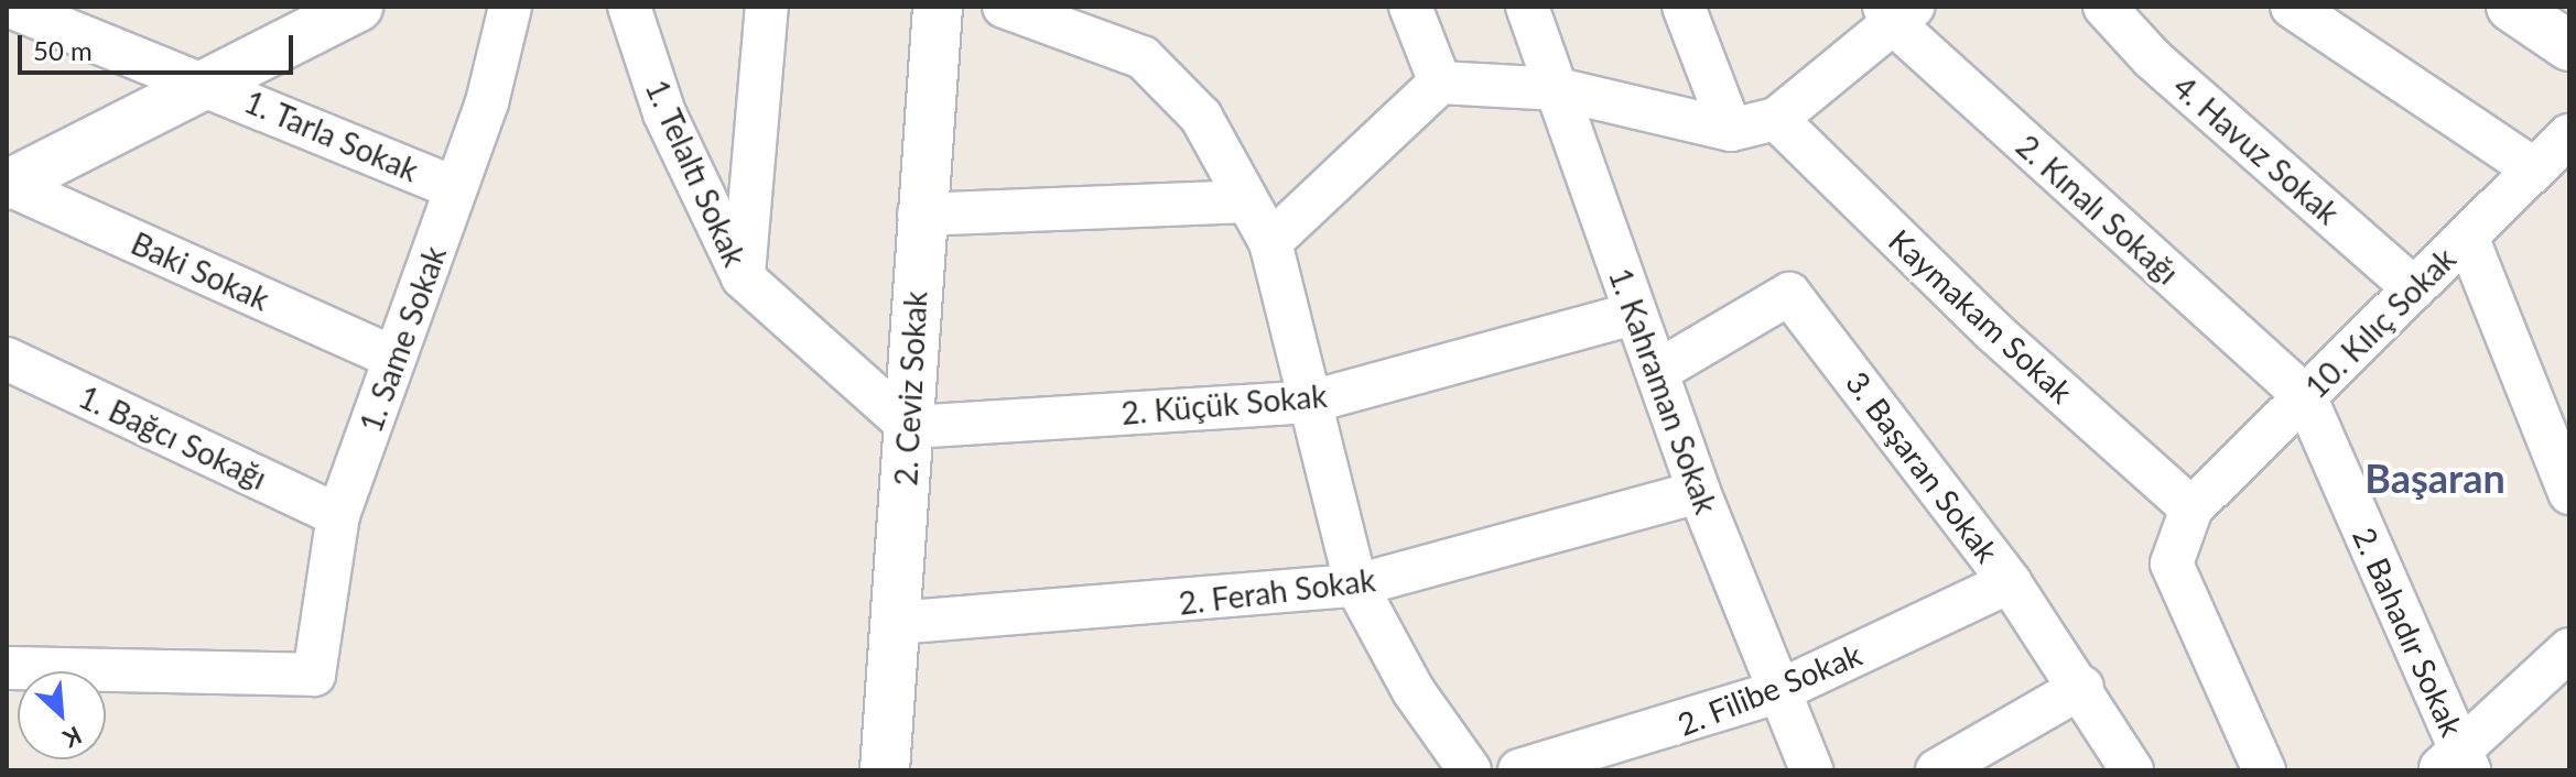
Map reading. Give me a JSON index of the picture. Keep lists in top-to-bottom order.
{
  "streets": {
    "main road": ["2. Ceviz Sokak"],
    "street": [
      "1. Tarla Sokak",
      "4. Havuz Sokak",
      "1. Telaltı Sokak",
      "2. Kınalı Sokağı",
      "Baki Sokak",
      "Kaymakam Sokak",
      "10. Kılıç Sokak",
      "1. Same Sokak",
      "1. Kahraman Sokak",
      "2. Küçük Sokak",
      "1. Bağcı Sokağı",
      "3. Başaran Sokak",
      "2. Ferah Sokak",
      "2. Bahadır Sokak",
      "2. Filibe Sokak"
    ]
  },
  "crossings": [
    ["1. Tarla Sokak", "1. Same Sokak"],
    ["4. Havuz Sokak", "10. Kılıç Sokak"],
    ["1. Telaltı Sokak", "2. Ceviz Sokak"],
    ["1. Telaltı Sokak", "2. Küçük Sokak"],
    ["2. Kınalı Sokağı", "10. Kılıç Sokak"],
    ["2. Kınalı Sokağı", "2. Bahadır Sokak"],
    ["Baki Sokak", "1. Same Sokak"],
    ["Kaymakam Sokak", "10. Kılıç Sokak"],
    ["10. Kılıç Sokak", "2. Bahadır Sokak"],
    ["1. Same Sokak", "1. Bağcı Sokağı"],
    ["2. Ceviz Sokak", "2. Küçük Sokak"],
    ["2. Ceviz Sokak", "2. Ferah Sokak"],
    ["1. Kahraman Sokak", "2. Küçük Sokak"],
    ["1. Kahraman Sokak", "3. Başaran Sokak"],
    ["1. Kahraman Sokak", "2. Ferah Sokak"],
    ["1. Kahraman Sokak", "2. Filibe Sokak"],
    ["3. Başaran Sokak", "2. Filibe Sokak"]
  ],
  "districts": ["Başaran"],
  "scale_bar": "50 m",
  "north": "bottom right"
}
